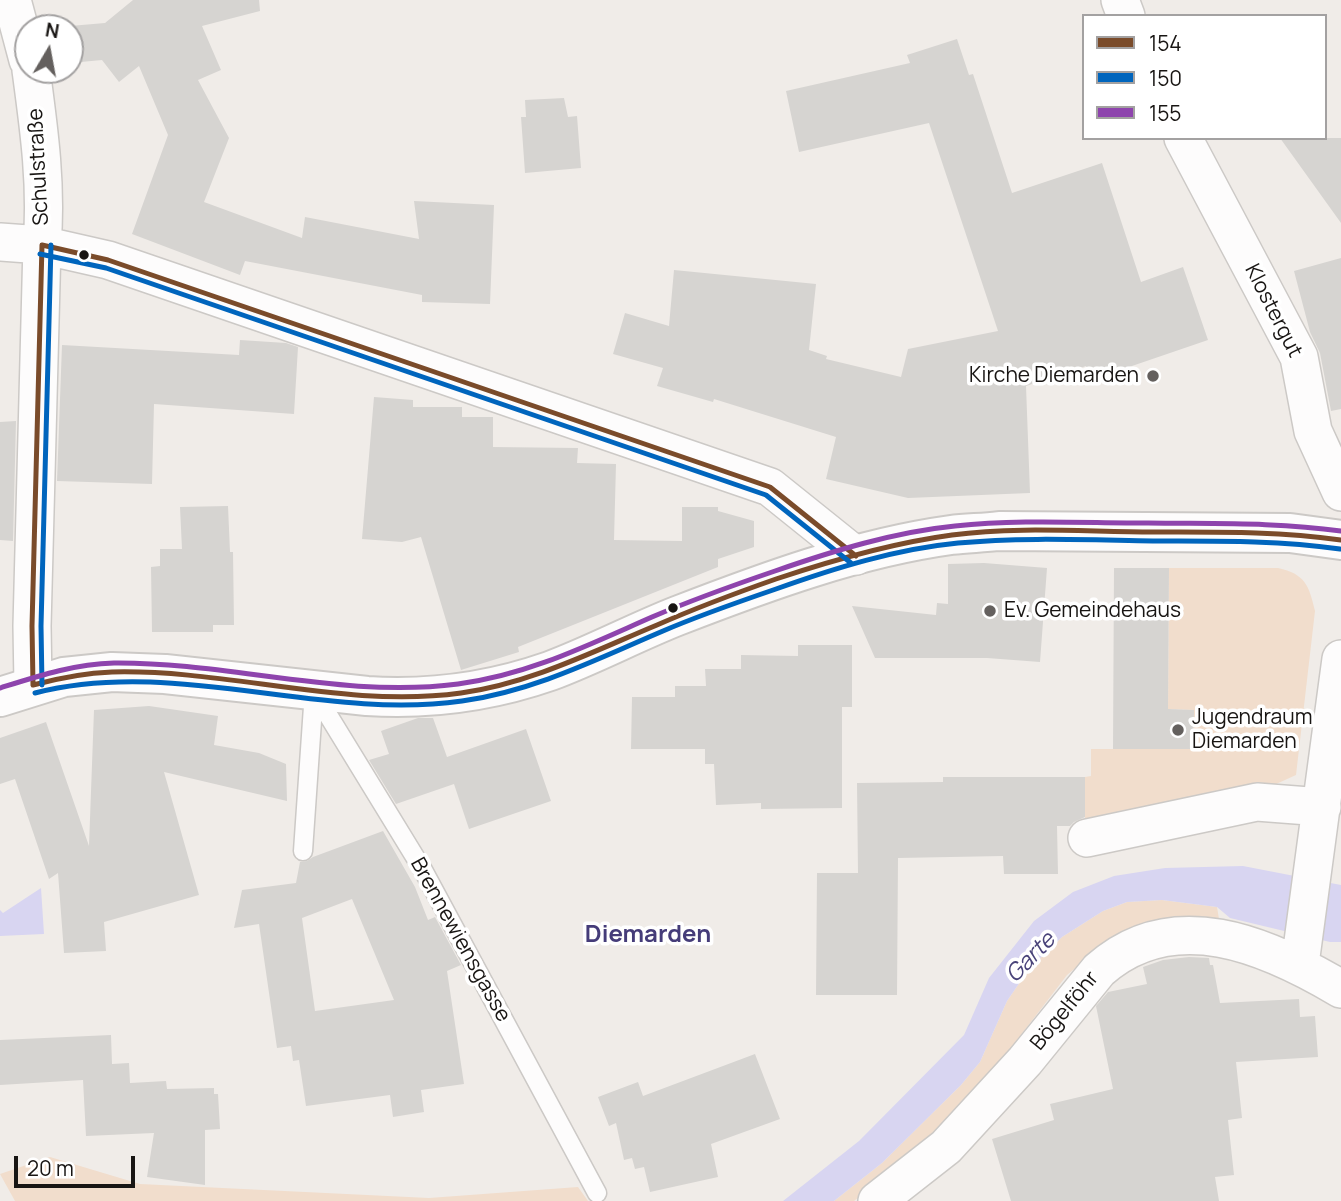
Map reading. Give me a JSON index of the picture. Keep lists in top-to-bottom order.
{
  "streets": {
    "street": ["Schulstraße", "Klostergut", "Bögelföhr"],
    "lane": ["Brennewiensgasse"]
  },
  "districts": ["Diemarden"],
  "water": ["Garte"],
  "places": ["Kirche Diemarden", "Ev. Gemeindehaus", "Jugendraum Diemarden"],
  "lines": ["transit line 154", "transit line 150", "transit line 155"],
  "legend": ["154", "150", "155"],
  "scale_bar": "20 m",
  "north": "top"
}
